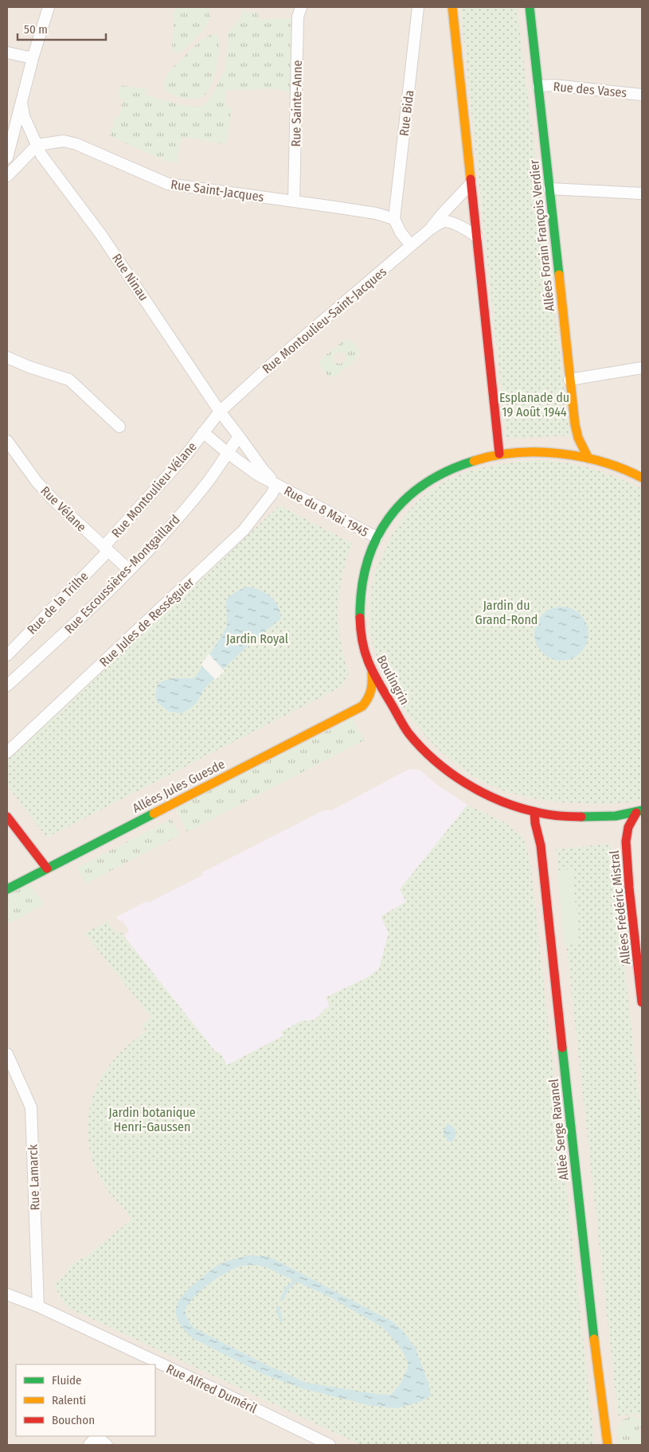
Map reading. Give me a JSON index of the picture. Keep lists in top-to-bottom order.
{
  "streets": {
    "main road": [
      "Allées Forain François Verdier",
      "Boulingrin",
      "Allées Jules Guesde",
      "Allées Frédéric Mistral",
      "Allée Serge Ravanel"
    ],
    "street": [
      "Rue des Vases",
      "Rue Sainte-Anne",
      "Rue Bida",
      "Rue Saint-Jacques",
      "Rue Ninau",
      "Rue Montoulieu-Saint-Jacques",
      "Rue Montoulieu-Vélane",
      "Rue Vélane",
      "Rue du 8 Mai 1945",
      "Rue Escoussières-Montgaillard",
      "Rue de la Trilhe",
      "Rue Jules de Rességuier",
      "Rue Lamarck",
      "Rue Alfred Duméril"
    ]
  },
  "crossings": [
    ["Rue des Vases", "Allées Forain François Verdier"],
    ["Rue Sainte-Anne", "Rue Saint-Jacques"],
    ["Rue Bida", "Rue Saint-Jacques"],
    ["Rue Saint-Jacques", "Rue Ninau"],
    ["Allées Forain François Verdier", "Boulingrin"],
    ["Rue Ninau", "Rue Montoulieu-Saint-Jacques"],
    ["Rue Ninau", "Rue du 8 Mai 1945"],
    ["Rue Ninau", "Rue Escoussières-Montgaillard"],
    ["Rue Ninau", "Rue Jules de Rességuier"],
    ["Rue Montoulieu-Saint-Jacques", "Rue Montoulieu-Vélane"],
    ["Rue Montoulieu-Saint-Jacques", "Rue du 8 Mai 1945"],
    ["Rue Montoulieu-Vélane", "Rue Vélane"],
    ["Rue Montoulieu-Vélane", "Rue du 8 Mai 1945"],
    ["Rue Montoulieu-Vélane", "Rue de la Trilhe"],
    ["Rue Vélane", "Rue Escoussières-Montgaillard"],
    ["Rue Vélane", "Rue de la Trilhe"],
    ["Rue du 8 Mai 1945", "Rue Escoussières-Montgaillard"],
    ["Rue du 8 Mai 1945", "Rue Jules de Rességuier"],
    ["Rue du 8 Mai 1945", "Boulingrin"],
    ["Boulingrin", "Allées Jules Guesde"],
    ["Boulingrin", "Allées Frédéric Mistral"],
    ["Boulingrin", "Allée Serge Ravanel"],
    ["Rue Lamarck", "Rue Alfred Duméril"]
  ],
  "parks": [
    "Esplanade du 19 Août 1944",
    "Jardin du Grand-Rond",
    "Jardin Royal",
    "Jardin botanique Henri-Gaussen"
  ],
  "legend": ["Fluide", "Ralenti", "Bouchon"],
  "scale_bar": "50 m"
}
